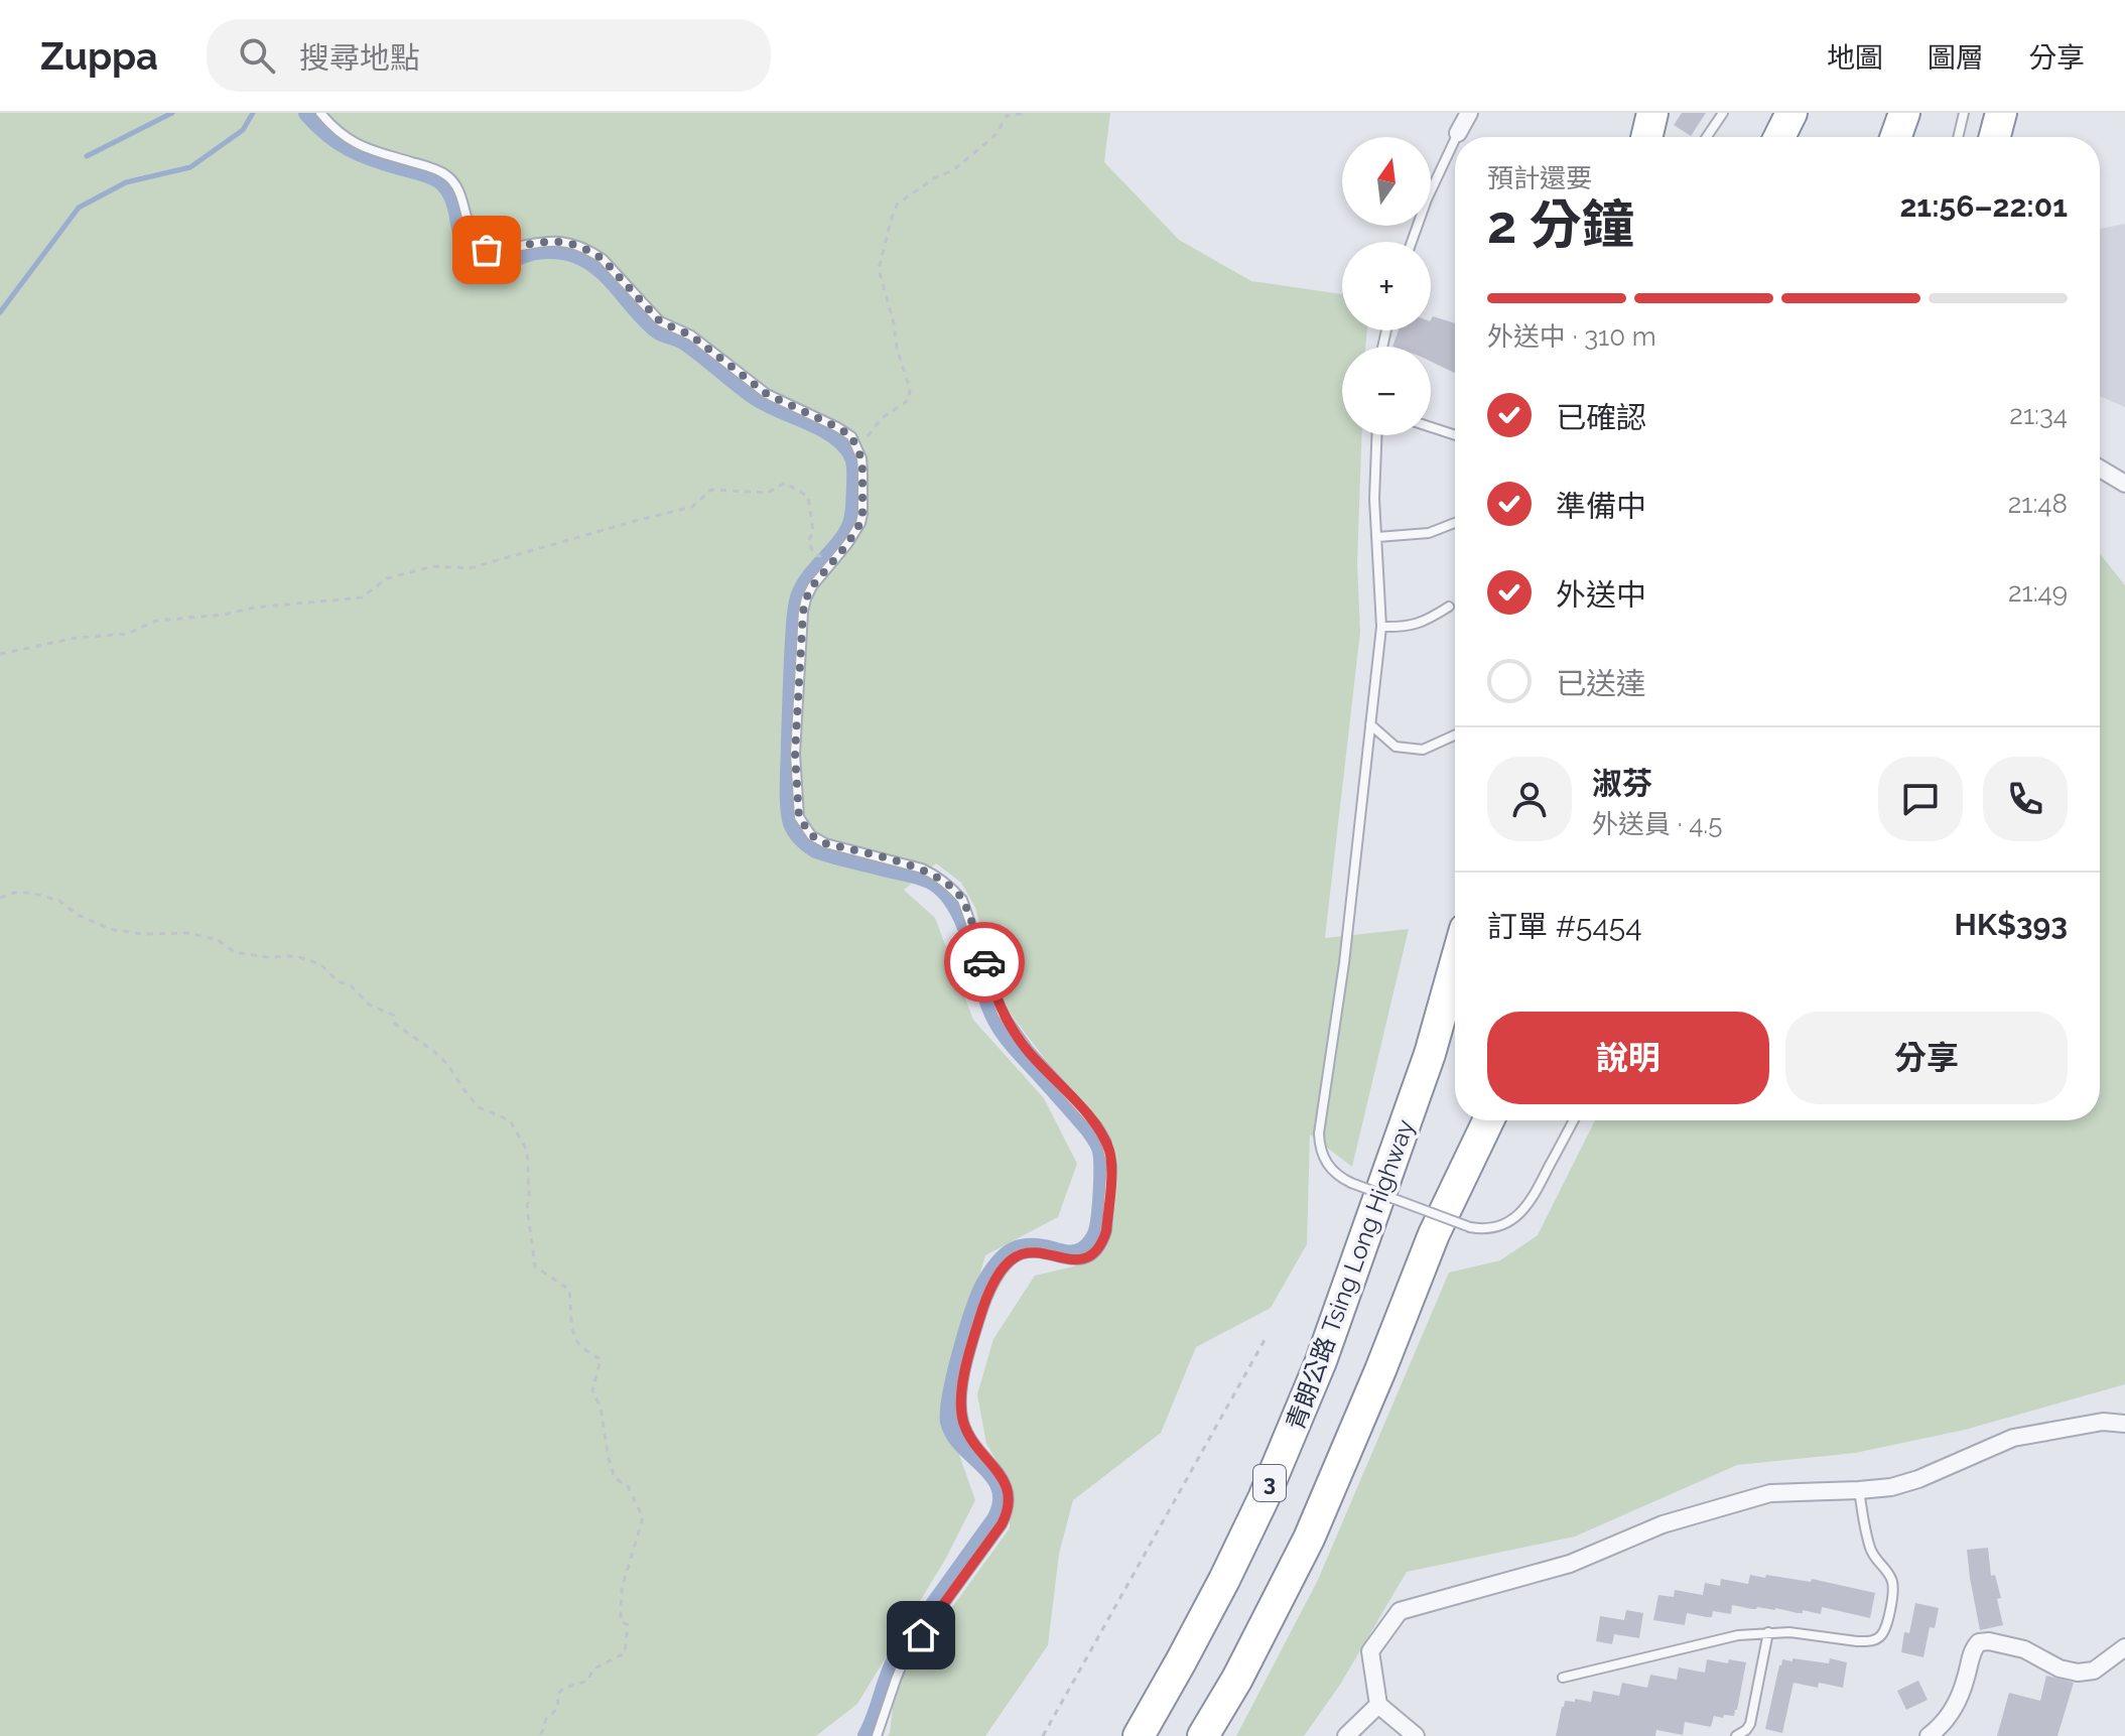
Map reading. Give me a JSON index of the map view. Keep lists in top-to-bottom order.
{
  "streets": {
    "highway": ["青朗公路 Tsing Long Highway", "3"]
  },
  "north": "top",
  "page": {
    "header": "Zuppa",
    "search": "搜尋地點",
    "nav": ["地圖", "圖層", "分享"],
    "map_buttons": ["+", "−"],
    "heading": ["2 分鐘", "預計還要", "21:56–22:01"],
    "panel": [
      "淑芬",
      "外送員 · 4.5",
      "訂單 #5454",
      "HK$393"
    ],
    "bar": "外送中 · 310 m",
    "list": [
      ["已確認", "21:34"],
      ["準備中", "21:48"],
      ["外送中", "21:49"],
      "已送達"
    ],
    "buttons": ["說明", "分享"]
  }
}
